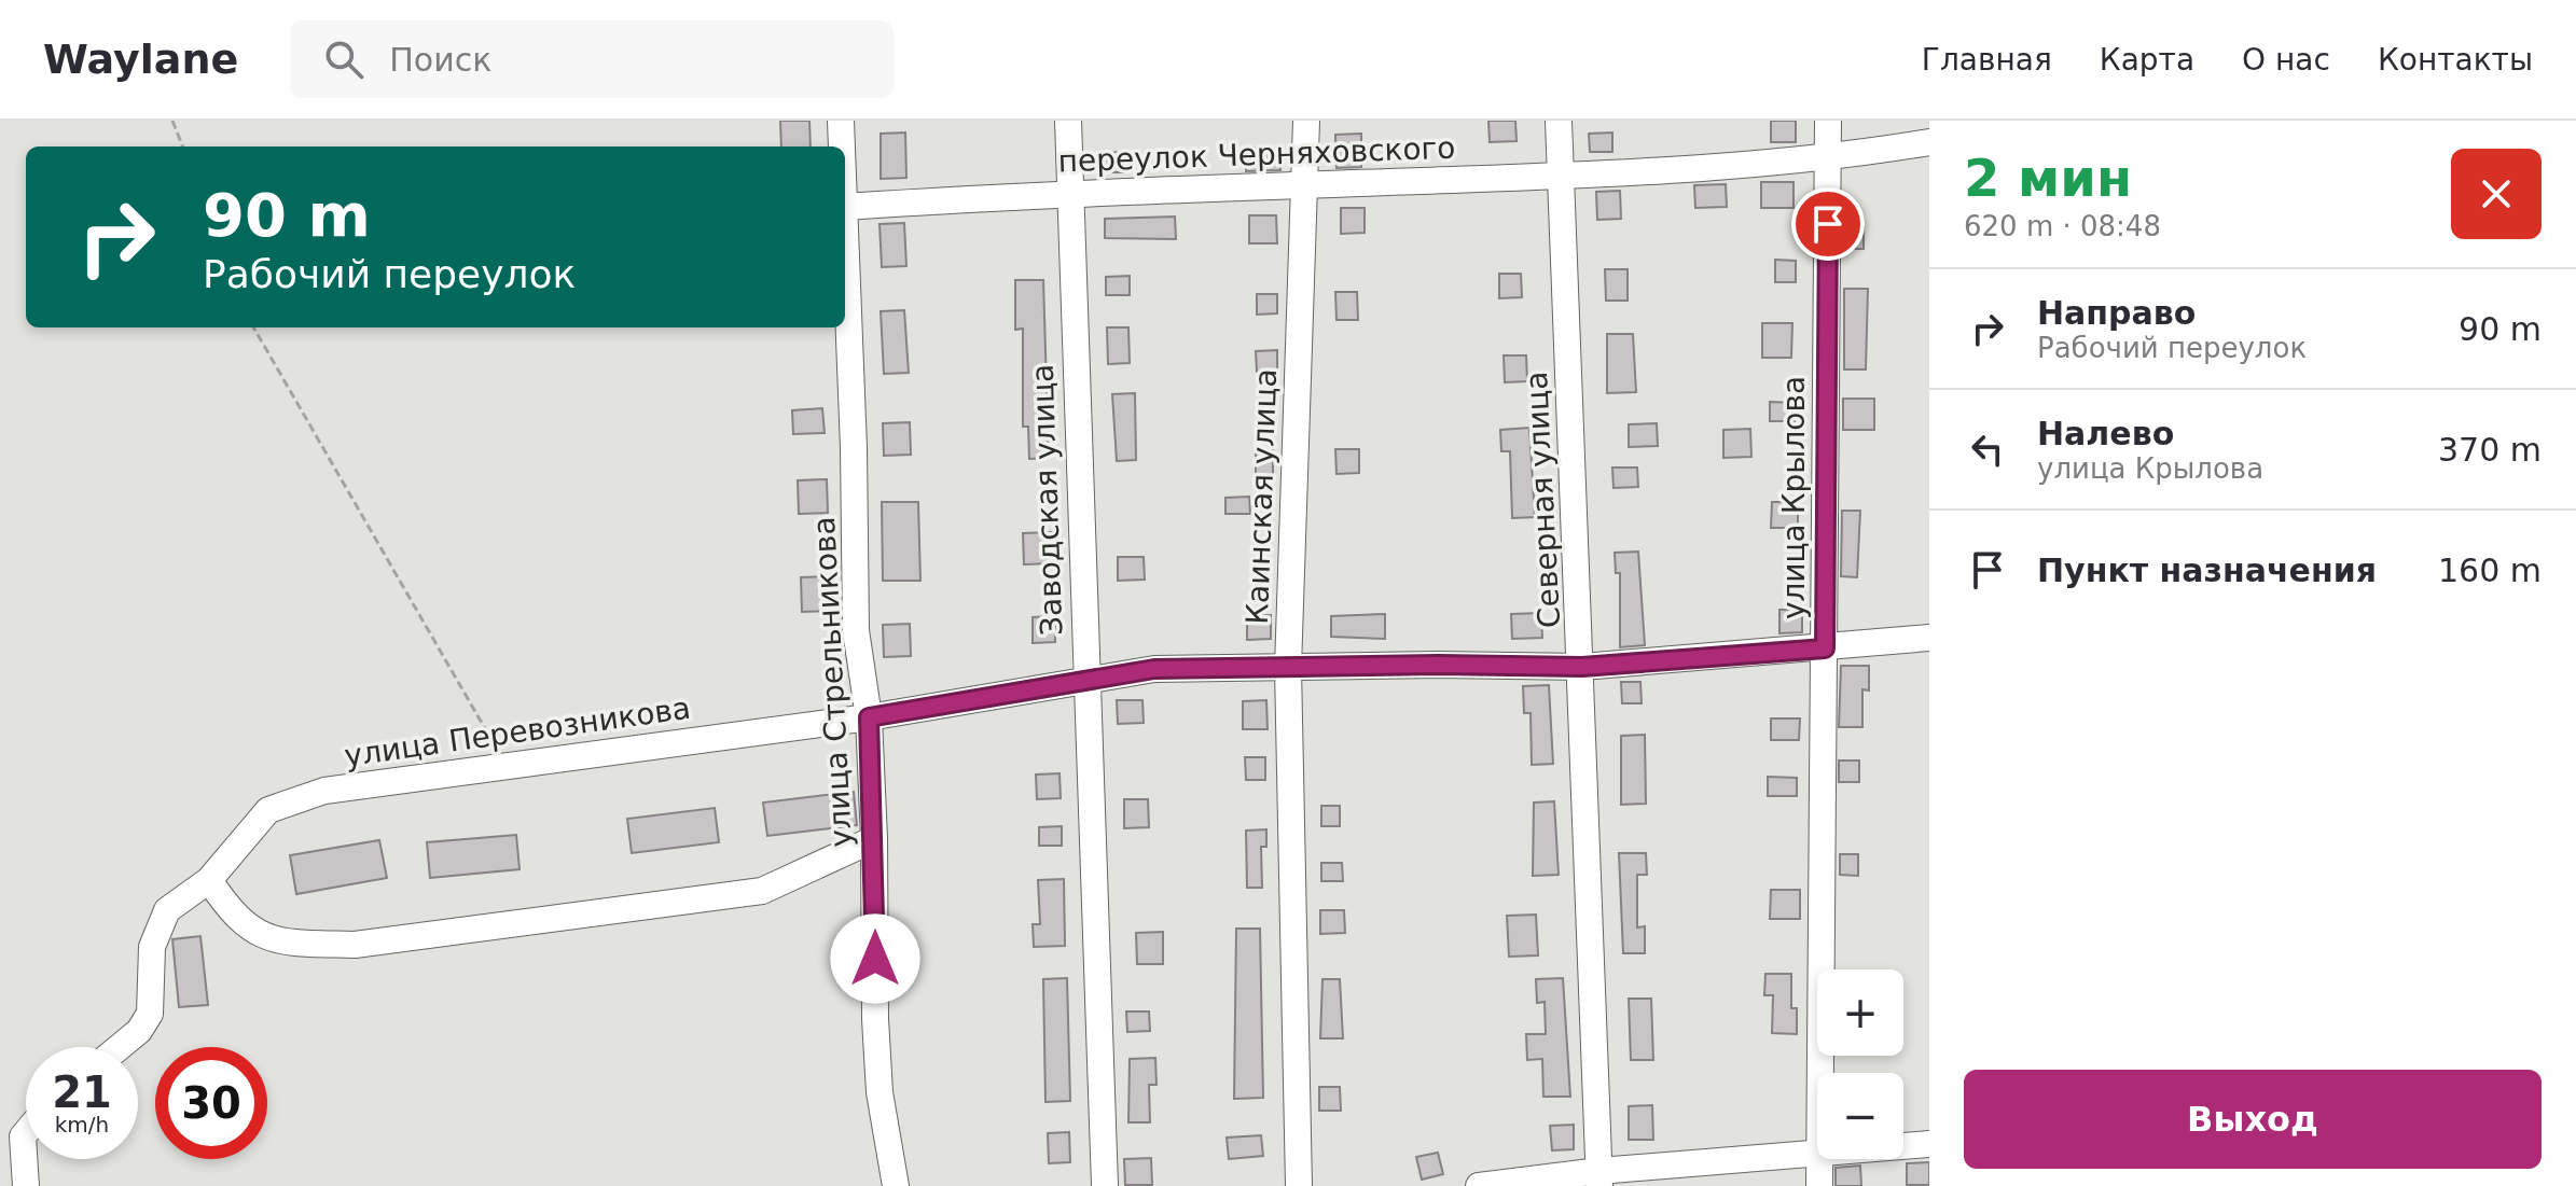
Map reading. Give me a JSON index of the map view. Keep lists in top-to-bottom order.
{
  "streets": {
    "street": [
      "переулок Черняховского",
      "Каинская улица",
      "улица Крылова",
      "Заводская улица",
      "Северная улица",
      "улица Стрельникова",
      "улица Перевозникова"
    ]
  },
  "crossings": [
    ["переулок Черняховского", "Каинская улица"],
    ["переулок Черняховского", "улица Крылова"],
    ["переулок Черняховского", "Заводская улица"],
    ["переулок Черняховского", "Северная улица"],
    ["Каинская улица", "улица Перевозникова"],
    ["улица Крылова", "улица Перевозникова"],
    ["Заводская улица", "улица Перевозникова"],
    ["Северная улица", "улица Перевозникова"],
    ["улица Стрельникова", "улица Перевозникова"]
  ],
  "page": {
    "header": "Waylane",
    "search": "Поиск",
    "nav": [
      "Главная",
      "Карта",
      "О нас",
      "Контакты"
    ],
    "heading": ["2 мин", "620 m · 08:48"],
    "turn": ["90 m", "Рабочий переулок"],
    "list": [
      {
        "name": "Направо",
        "note": "Рабочий переулок",
        "value": "90 m"
      },
      {
        "name": "Налево",
        "note": "улица Крылова",
        "value": "370 m"
      },
      {
        "name": "Пункт назначения",
        "value": "160 m"
      }
    ],
    "map_buttons": ["+", "−"],
    "speed": "21 km/h",
    "limit": "30",
    "buttons": "Выход"
  }
}
